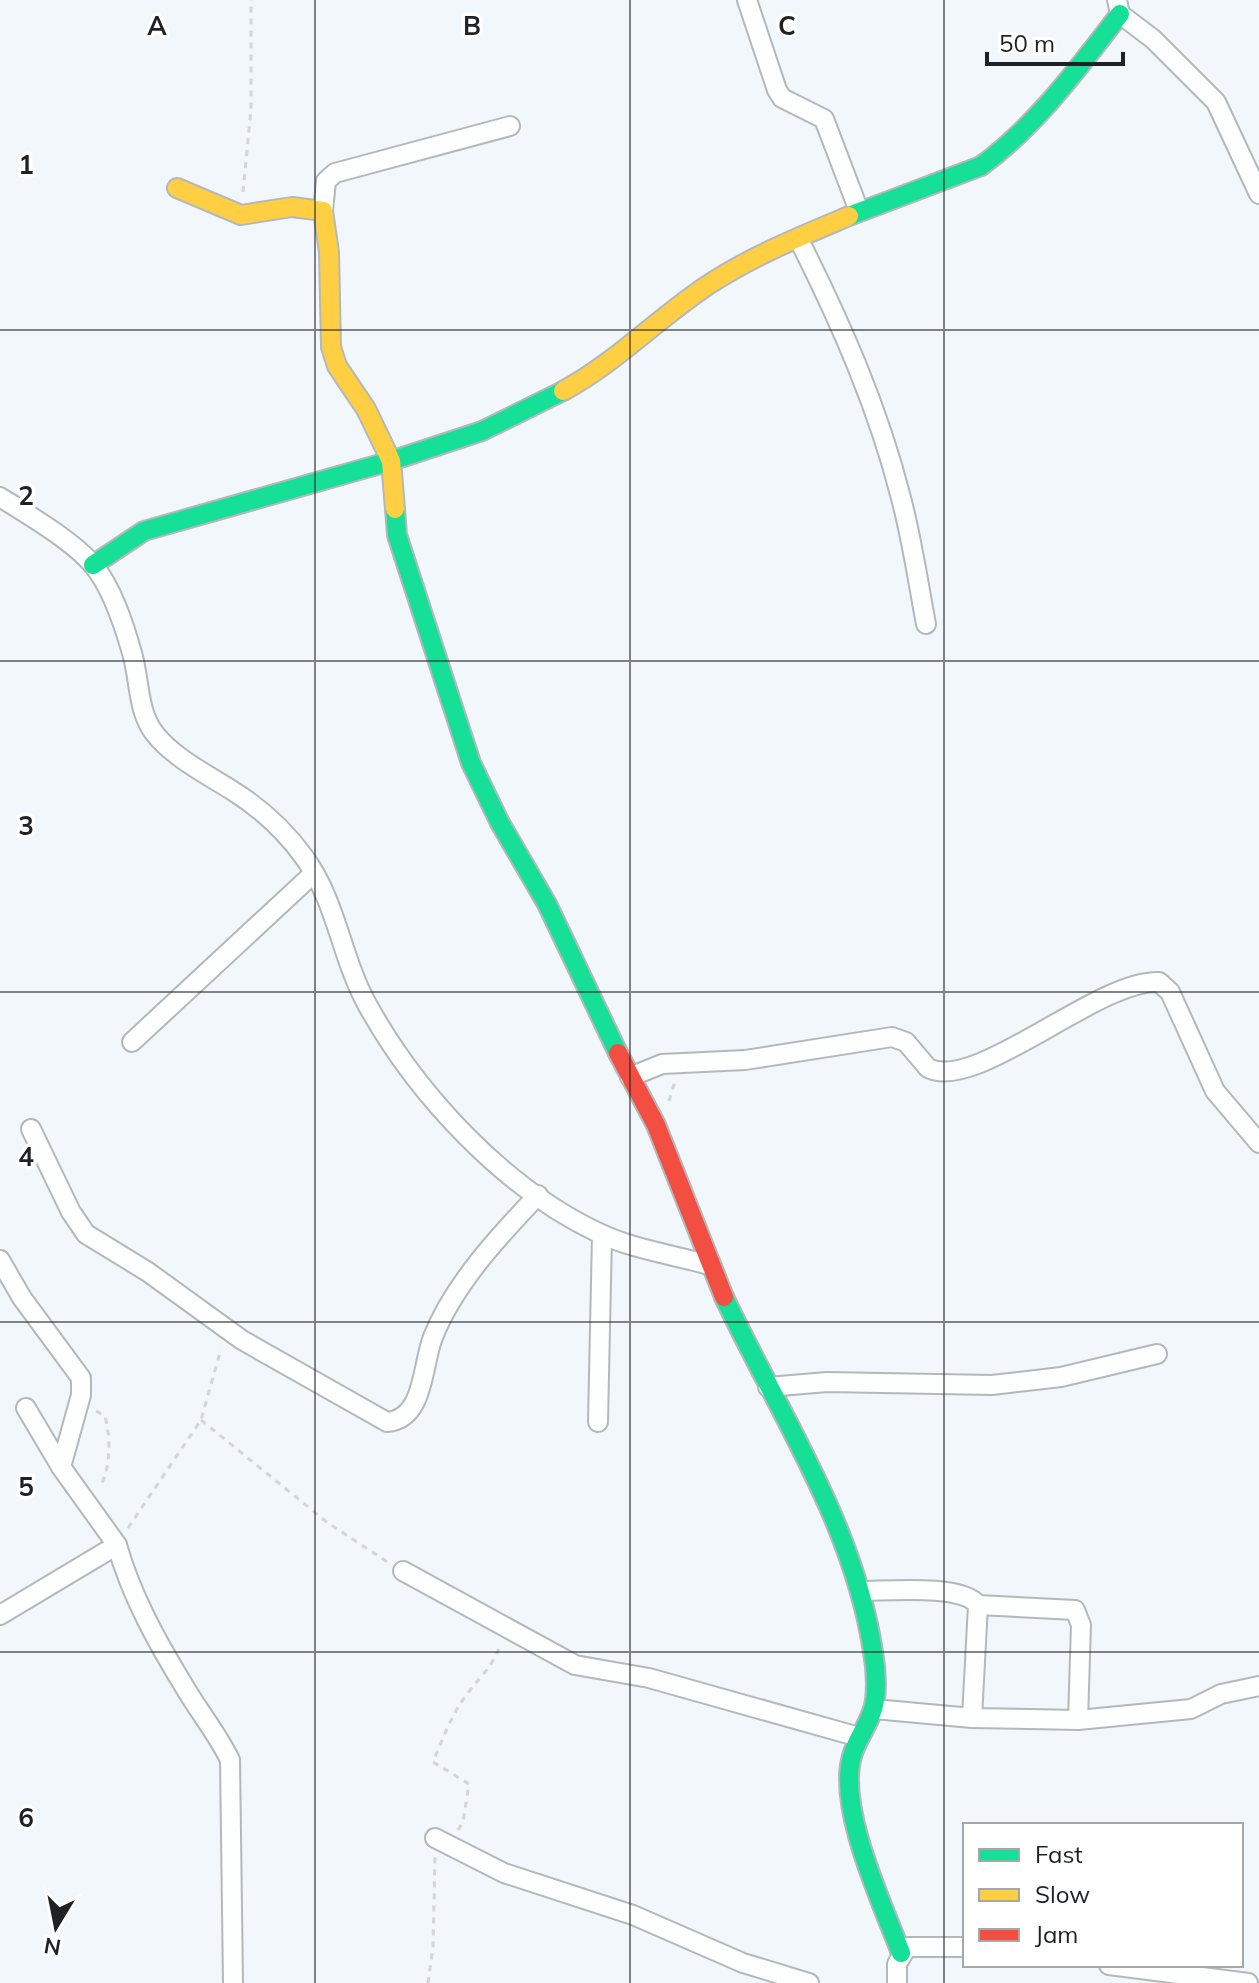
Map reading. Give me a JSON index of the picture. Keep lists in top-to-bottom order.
{
  "legend": ["Fast", "Slow", "Jam"],
  "scale_bar": "50 m",
  "north": "bottom",
  "grid": {
    "columns": ["A", "B", "C"],
    "rows": [
      "1",
      "2",
      "3",
      "4",
      "5",
      "6"
    ]
  }
}
